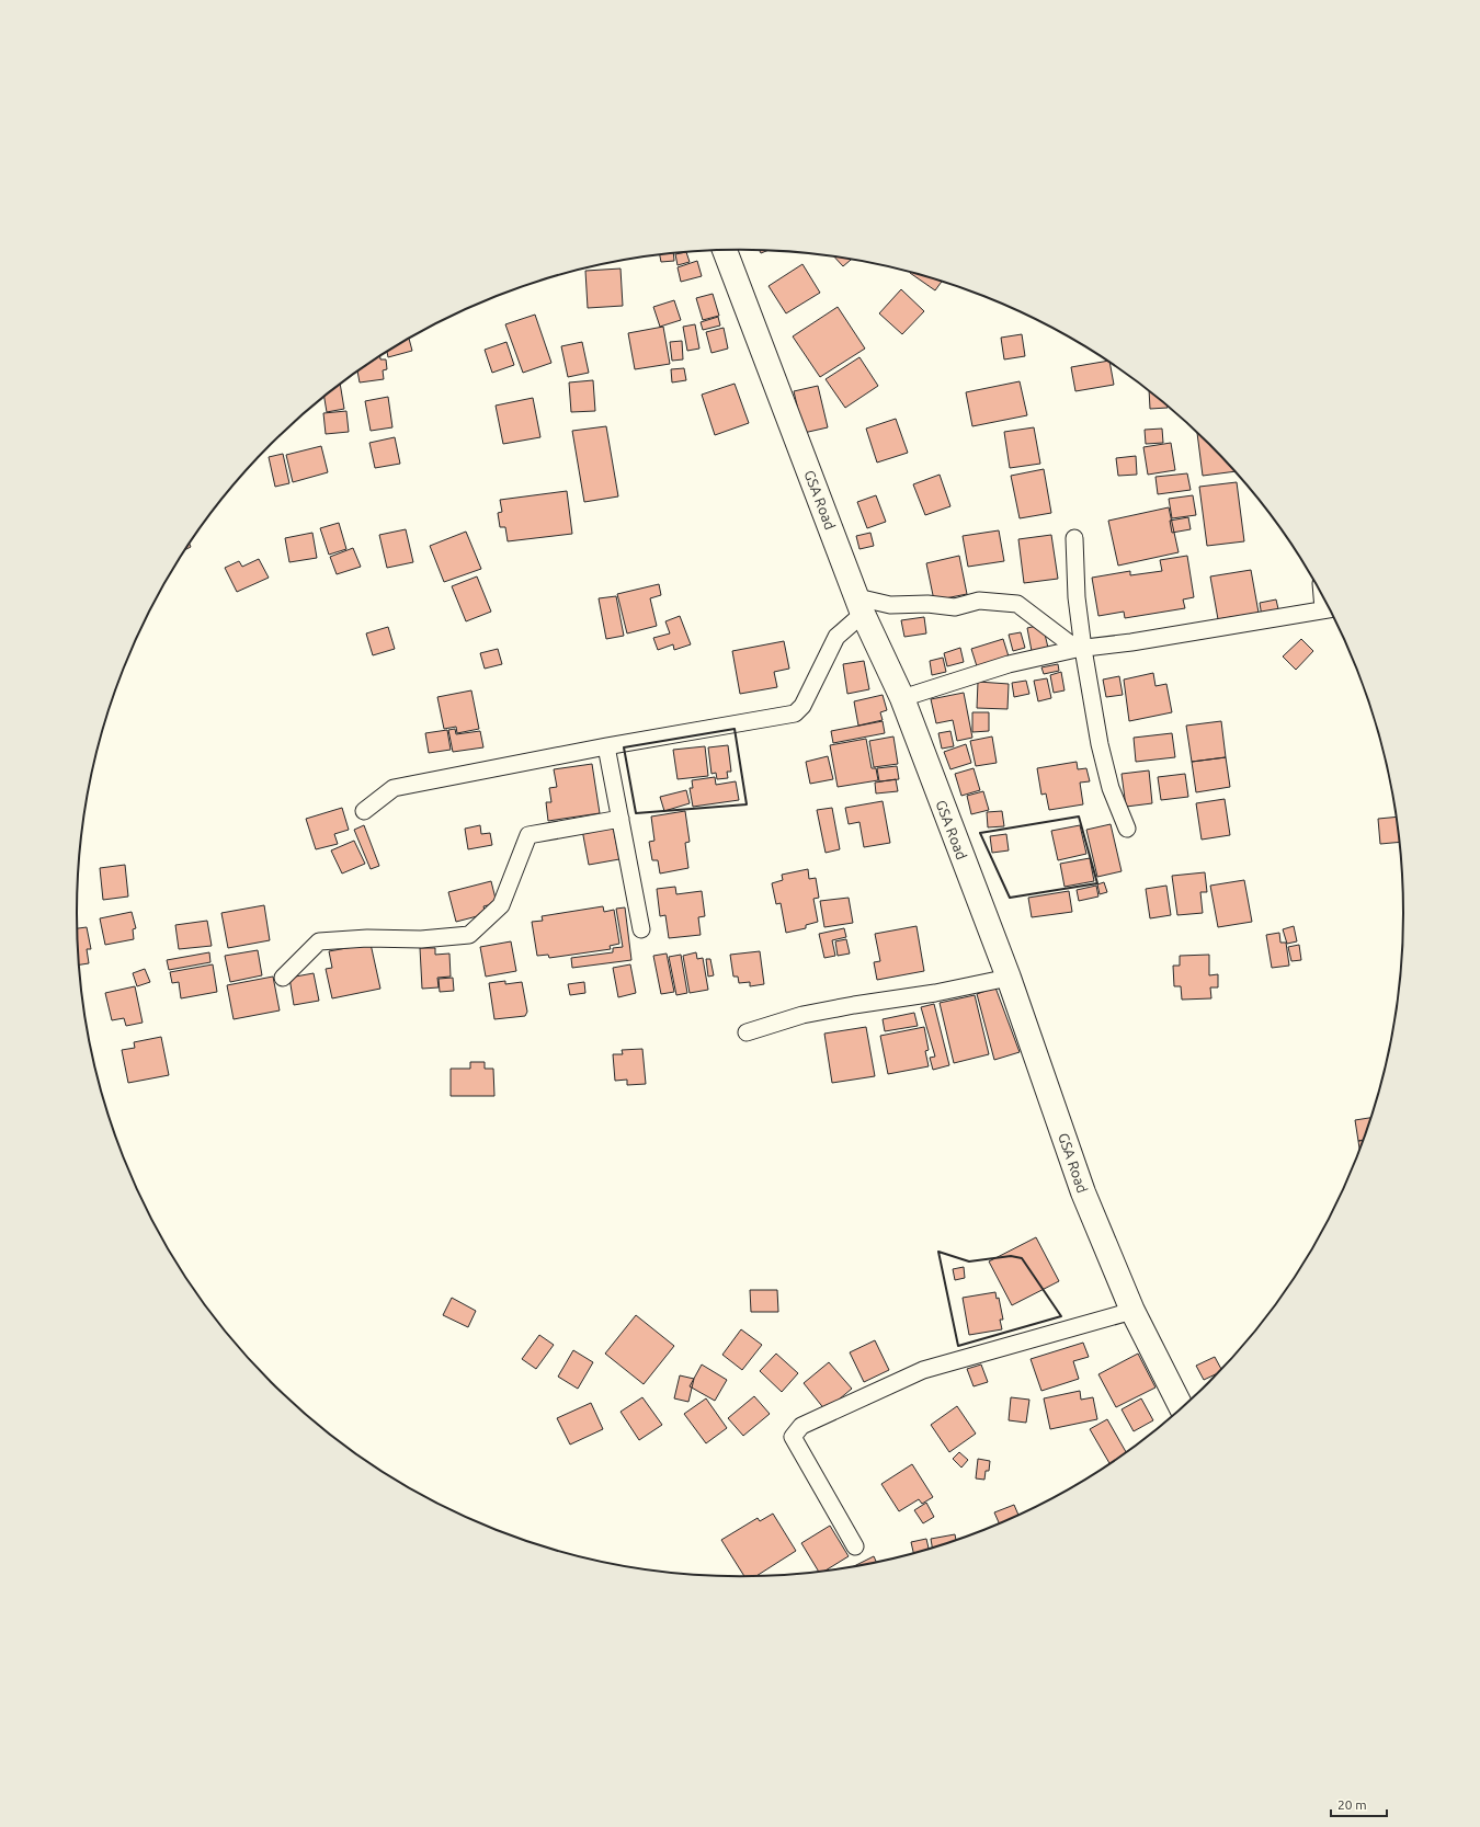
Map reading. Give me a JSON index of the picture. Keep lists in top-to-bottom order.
{
  "streets": {
    "street": ["GSA Road"]
  },
  "scale_bar": "20 m"
}
